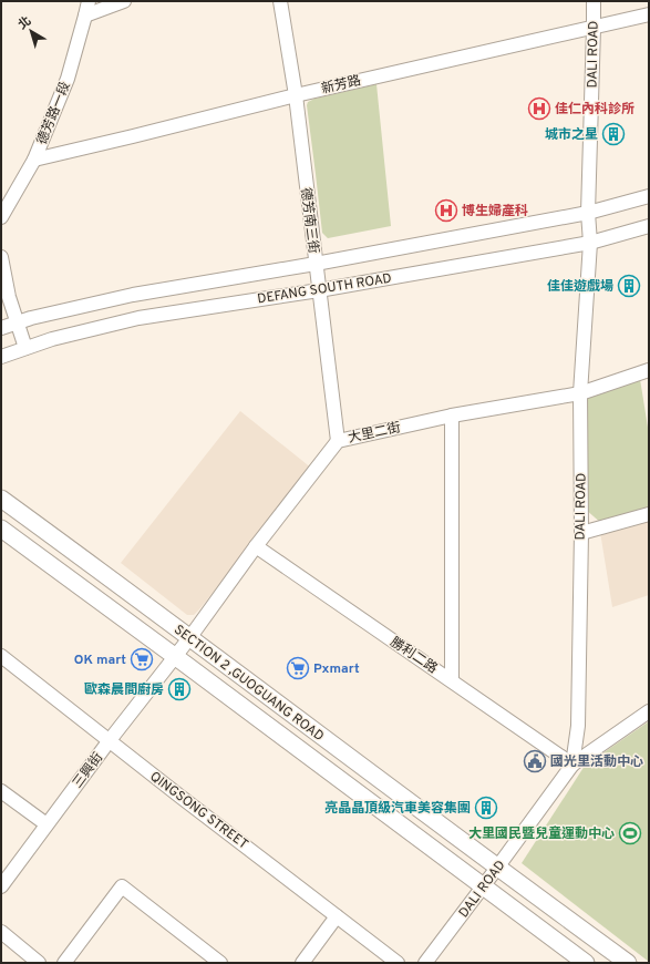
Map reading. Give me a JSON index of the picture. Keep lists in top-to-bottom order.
{
  "streets": {
    "main road": ["SECTION 2 ,GUOGUANG ROAD"],
    "street": [
      "DALI ROAD",
      "新芳路",
      "德芳路一段",
      "德芳南三街",
      "DEFANG SOUTH ROAD",
      "大里二街",
      "勝利二路",
      "三興街",
      "QINGSONG STREET"
    ]
  },
  "crossings": [
    ["DALI ROAD", "新芳路"],
    ["DALI ROAD", "DEFANG SOUTH ROAD"],
    ["DALI ROAD", "大里二街"],
    ["DALI ROAD", "勝利二路"],
    ["DALI ROAD", "SECTION 2 ,GUOGUANG ROAD"],
    ["新芳路", "德芳路一段"],
    ["新芳路", "德芳南三街"],
    ["德芳南三街", "DEFANG SOUTH ROAD"],
    ["德芳南三街", "大里二街"],
    ["大里二街", "勝利二路"],
    ["大里二街", "SECTION 2 ,GUOGUANG ROAD"],
    ["大里二街", "三興街"],
    ["SECTION 2 ,GUOGUANG ROAD", "三興街"],
    ["三興街", "QINGSONG STREET"]
  ],
  "places": {
    "hospital": ["佳仁內科診所", "博生婦產科"],
    "building": [
      "城市之星",
      "佳佳遊戲場",
      "歐森晨間廚房",
      "亮晶晶頂級汽車美容集團"
    ],
    "supermarket": ["OK mart", "Pxmart"],
    "public building": ["國光里活動中心"],
    "sports": ["大里國民暨兒童運動中心"]
  },
  "north": "top left"
}
